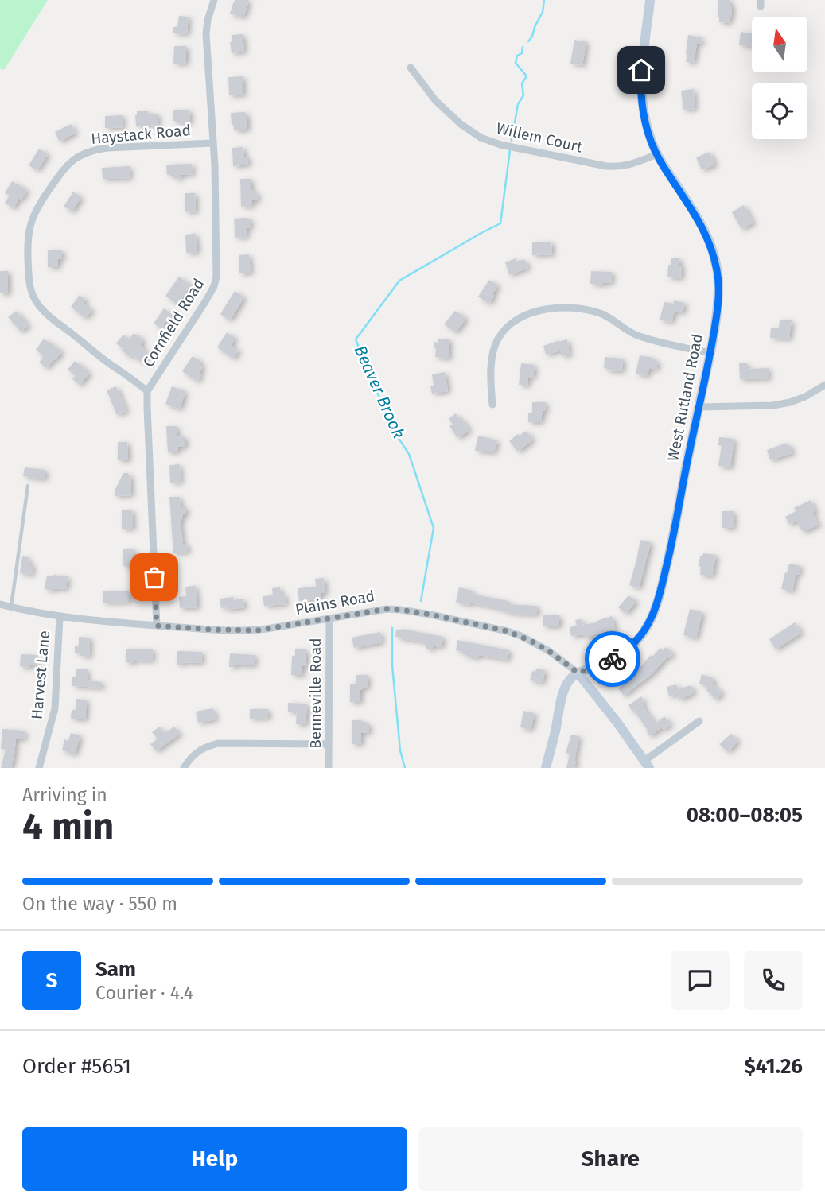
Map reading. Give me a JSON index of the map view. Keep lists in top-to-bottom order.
{
  "streets": {
    "main road": ["West Rutland Road", "Plains Road"],
    "street": [
      "Haystack Road",
      "Willem Court",
      "Cornfield Road",
      "Harvest Lane",
      "Benneville Road"
    ]
  },
  "crossings": [
    ["Haystack Road", "Cornfield Road"],
    ["Willem Court", "West Rutland Road"],
    ["Cornfield Road", "Plains Road"],
    ["West Rutland Road", "Plains Road"],
    ["Plains Road", "Harvest Lane"],
    ["Plains Road", "Benneville Road"]
  ],
  "water": ["Beaver Brook"],
  "north": "top",
  "page": {
    "heading": ["4 min", "Arriving in", "08:00–08:05"],
    "panel": [
      "Sam",
      "Courier · 4.4",
      "Order #5651",
      "$41.26"
    ],
    "bar": "On the way · 550 m",
    "round": "S",
    "buttons": ["Help", "Share"]
  }
}
